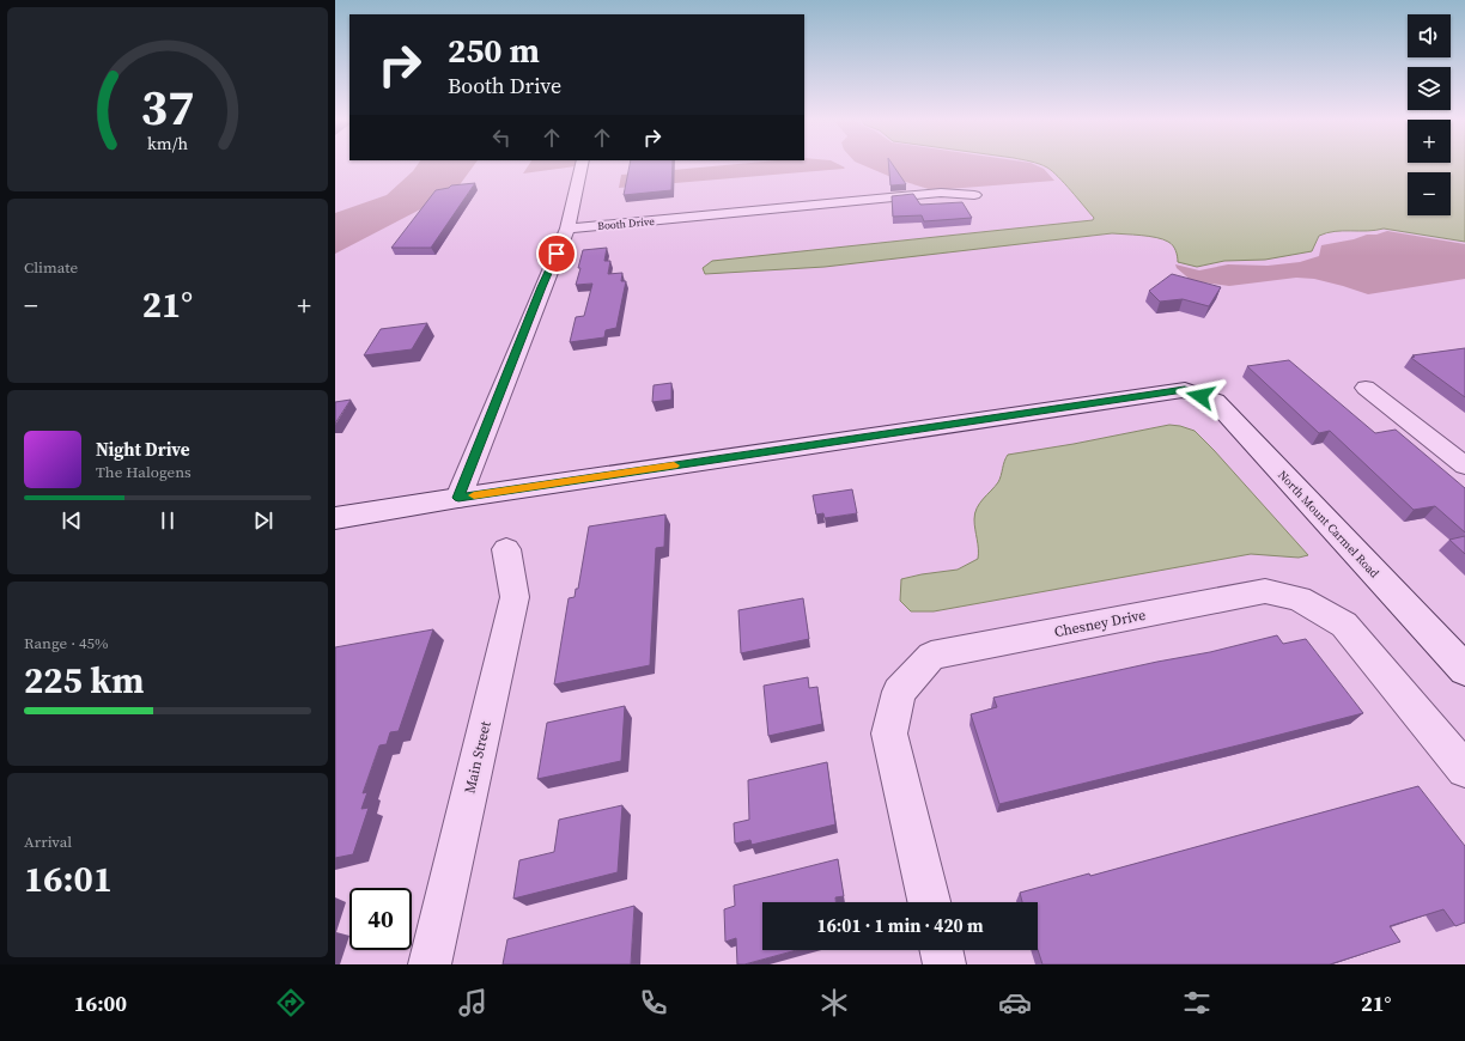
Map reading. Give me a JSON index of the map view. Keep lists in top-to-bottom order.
{
  "streets": {
    "street": [
      "Booth Drive",
      "North Mount Carmel Road",
      "Chesney Drive",
      "Main Street"
    ]
  },
  "page": {
    "map_buttons": ["+", "−"],
    "turn": ["250 m", "Booth Drive"],
    "tile": [
      "Climate",
      ["Range · 45%", "225 km"],
      ["Arrival", "16:01"]
    ],
    "heat": ["−", "21°", "+"],
    "song": ["Night Drive", "The Halogens"],
    "limit": "40",
    "trip": "16:01 · 1 min · 420 m",
    "tabs": ["16:00", "21°"],
    "gauge": ["37", "km/h"]
  }
}
